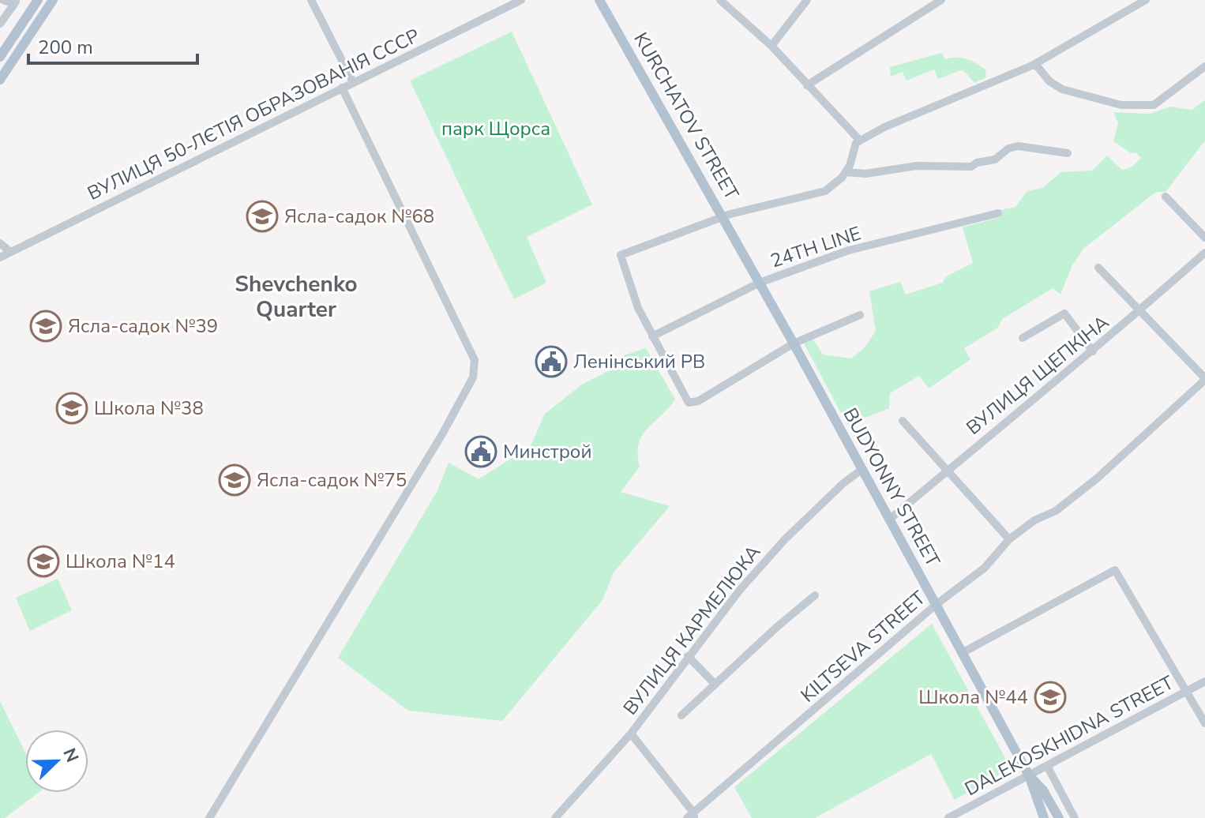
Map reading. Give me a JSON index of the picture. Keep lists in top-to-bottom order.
{
  "streets": {
    "main road": ["KURCHATOV STREET", "BUDYONNY STREET"],
    "street": [
      "ВУЛИЦЯ 50-ЛЄТІЯ ОБРАЗОВАНІЯ СССР",
      "24TH LINE",
      "ВУЛИЦЯ ЩЕПКІНА",
      "ВУЛИЦЯ КАРМЕЛЮКА",
      "KILTSEVA STREET",
      "DALEKOSKHIDNA STREET"
    ]
  },
  "crossings": [
    ["KURCHATOV STREET", "BUDYONNY STREET"],
    ["24TH LINE", "BUDYONNY STREET"],
    ["ВУЛИЦЯ ЩЕПКІНА", "BUDYONNY STREET"],
    ["BUDYONNY STREET", "ВУЛИЦЯ КАРМЕЛЮКА"],
    ["BUDYONNY STREET", "KILTSEVA STREET"],
    ["BUDYONNY STREET", "DALEKOSKHIDNA STREET"]
  ],
  "districts": ["Shevchenko Quarter"],
  "parks": ["парк Щорса"],
  "places": {
    "school or university": [
      "Ясла-садок №68",
      "Ясла-садок №39",
      "Школа №38",
      "Ясла-садок №75",
      "Школа №14",
      "Школа №44"
    ],
    "public building": ["Ленінський РВ", "Минстрой"]
  },
  "scale_bar": "200 m",
  "north": "top right"
}
